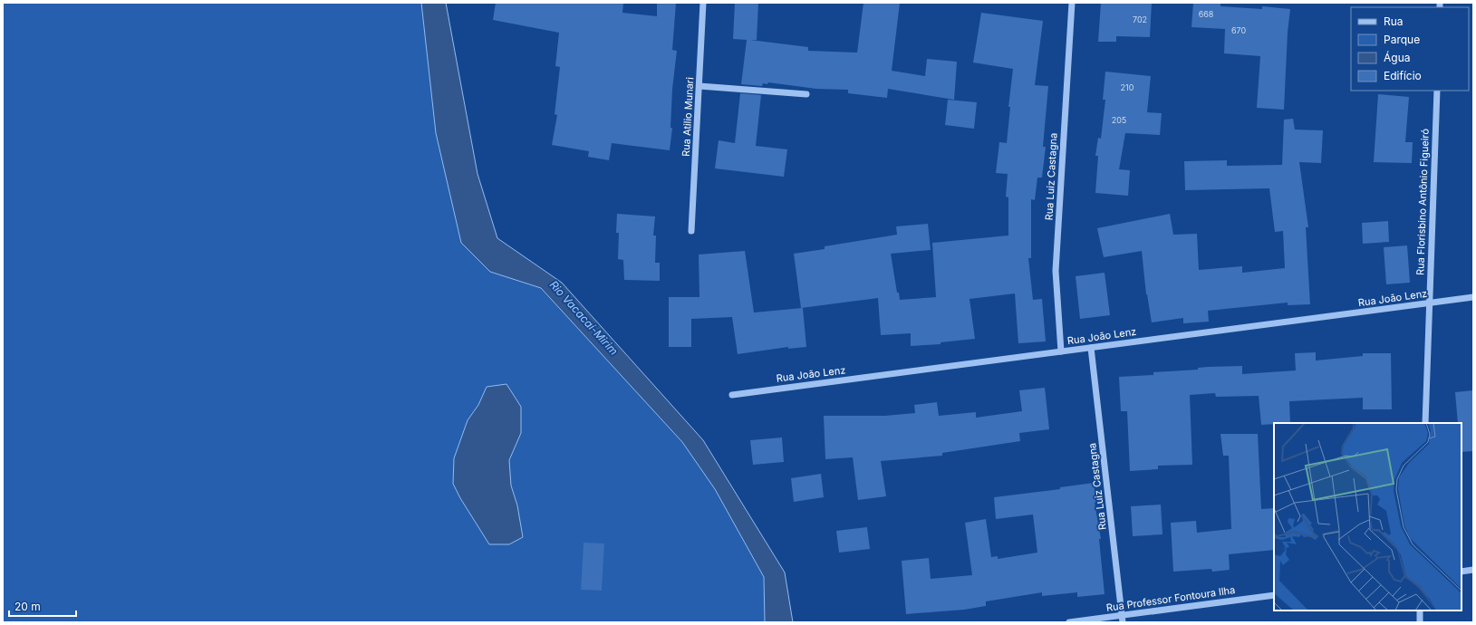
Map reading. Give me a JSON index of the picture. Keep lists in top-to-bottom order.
{
  "streets": {
    "street": [
      "Rua Atilio Munari",
      "Rua Luiz Castagna",
      "Rua Florisbino Antônio Figueiró",
      "Rua João Lenz",
      "Rua Professor Fontoura Ilha"
    ]
  },
  "crossings": [
    ["Rua Luiz Castagna", "Rua João Lenz"],
    ["Rua Luiz Castagna", "Rua Professor Fontoura Ilha"],
    ["Rua Florisbino Antônio Figueiró", "Rua João Lenz"]
  ],
  "water": ["Rio Vacacaí-Mirim"],
  "house_numbers": [
    "668",
    "702",
    "670",
    "210",
    "205"
  ],
  "legend": [
    "Rua",
    "Parque",
    "Água",
    "Edifício"
  ],
  "scale_bar": "20 m"
}
